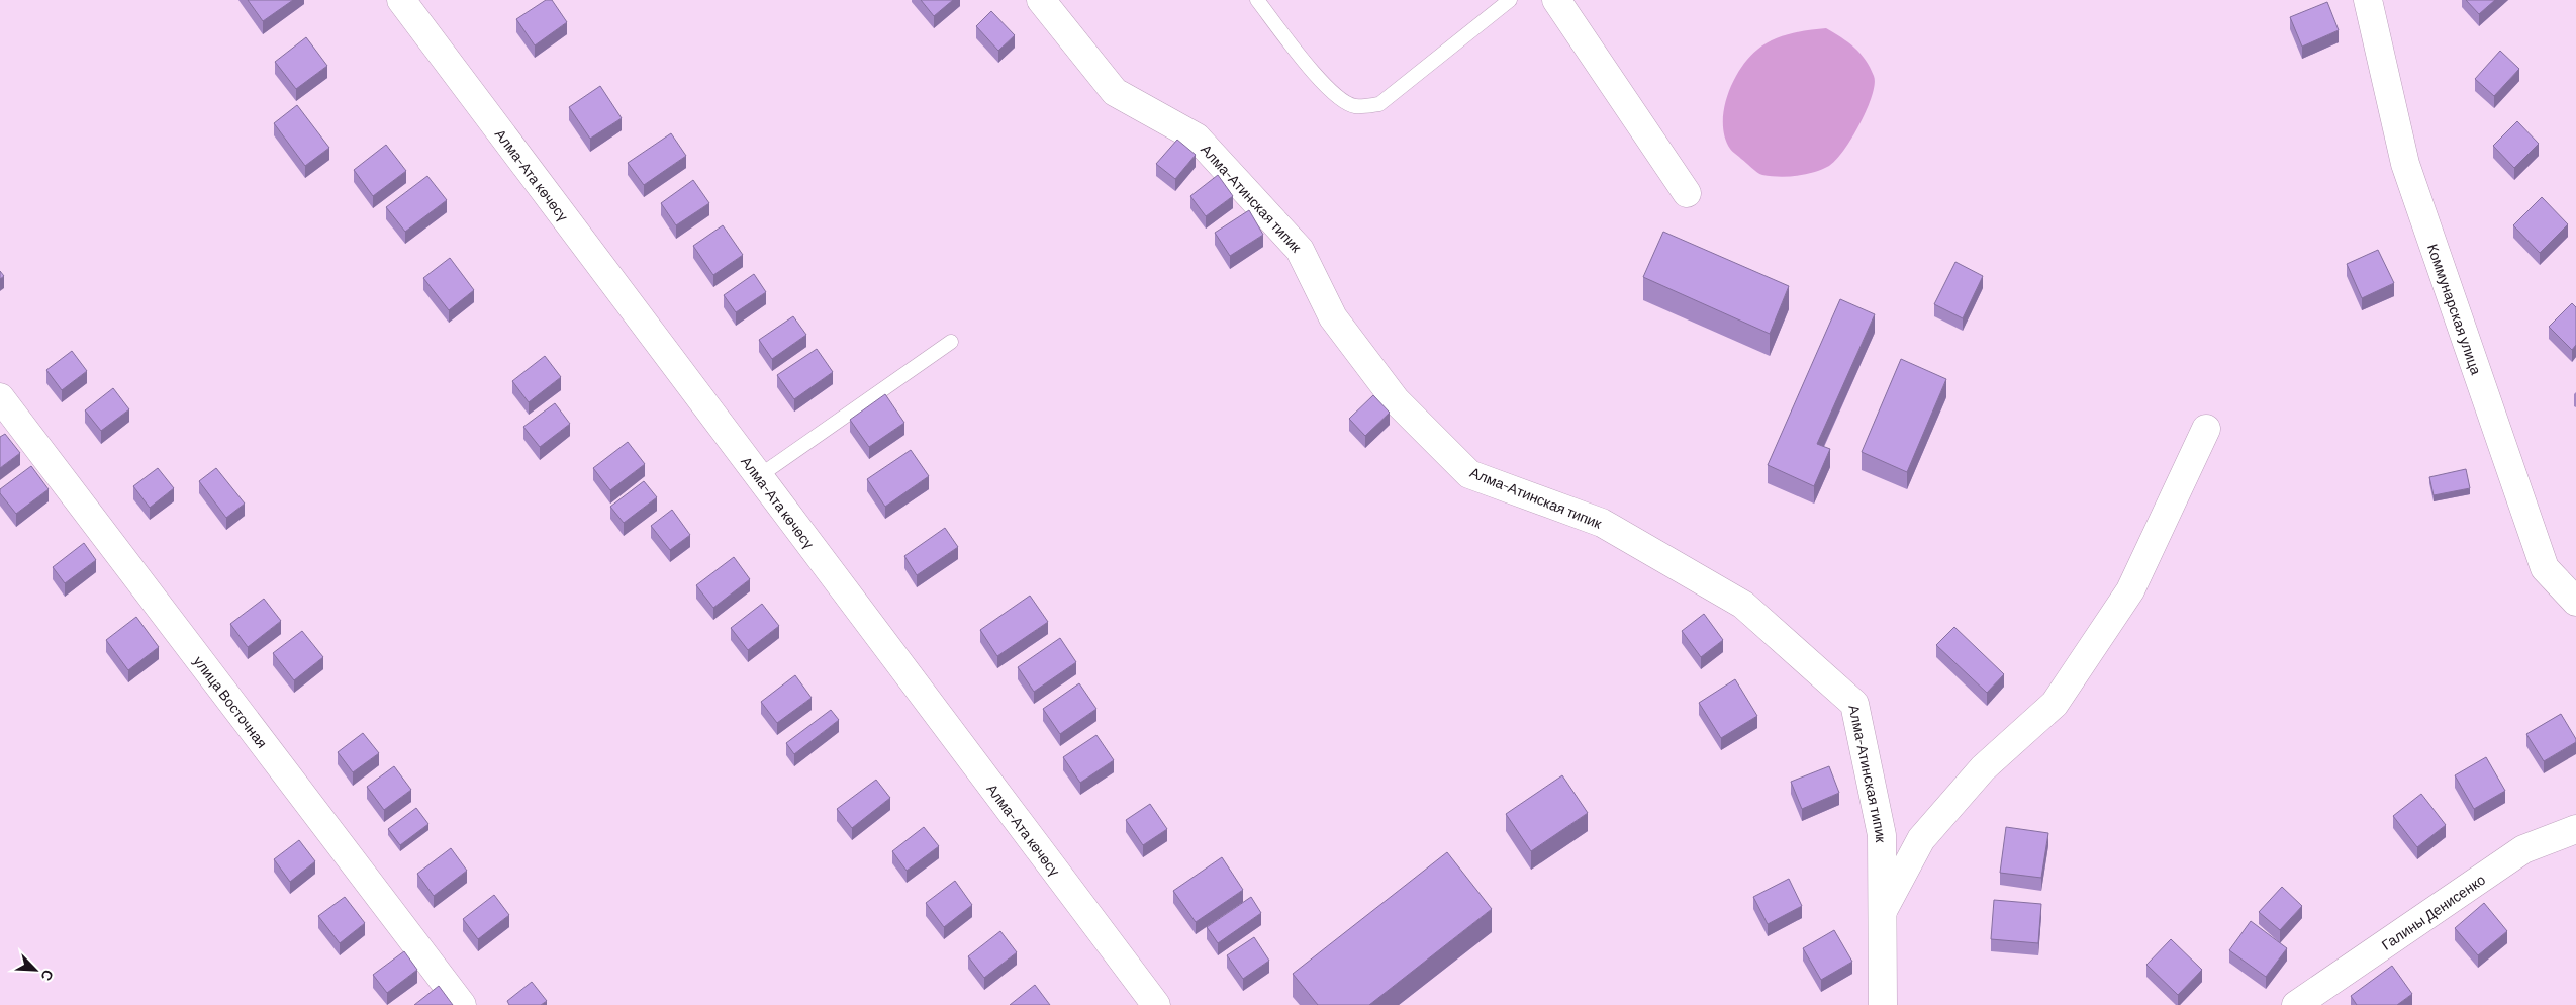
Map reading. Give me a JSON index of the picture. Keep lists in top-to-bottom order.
{
  "streets": {
    "main road": [
      "Алма-Ата көчөсү",
      "Алма-Атинская типик",
      "Коммунарская улица",
      "улица Восточная",
      "Галины Денисенко"
    ]
  },
  "north": "bottom right"
}
